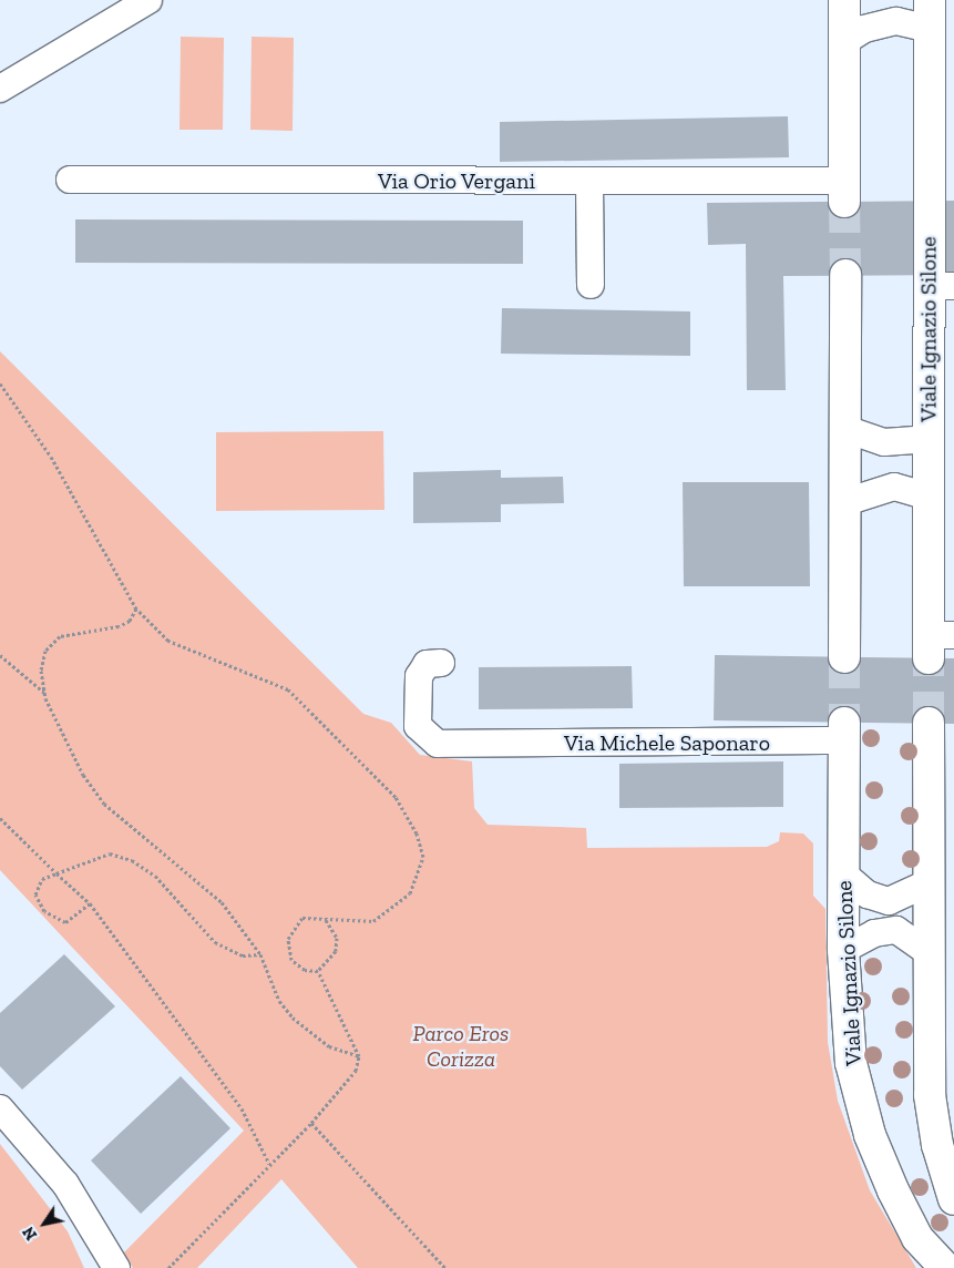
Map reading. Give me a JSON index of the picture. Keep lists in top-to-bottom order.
{
  "streets": {
    "street": ["Via Orio Vergani", "Viale Ignazio Silone", "Via Michele Saponaro"]
  },
  "crossings": [
    ["Viale Ignazio Silone", "Via Michele Saponaro"]
  ],
  "parks": ["Parco Eros Corizza"],
  "north": "bottom left"
}
